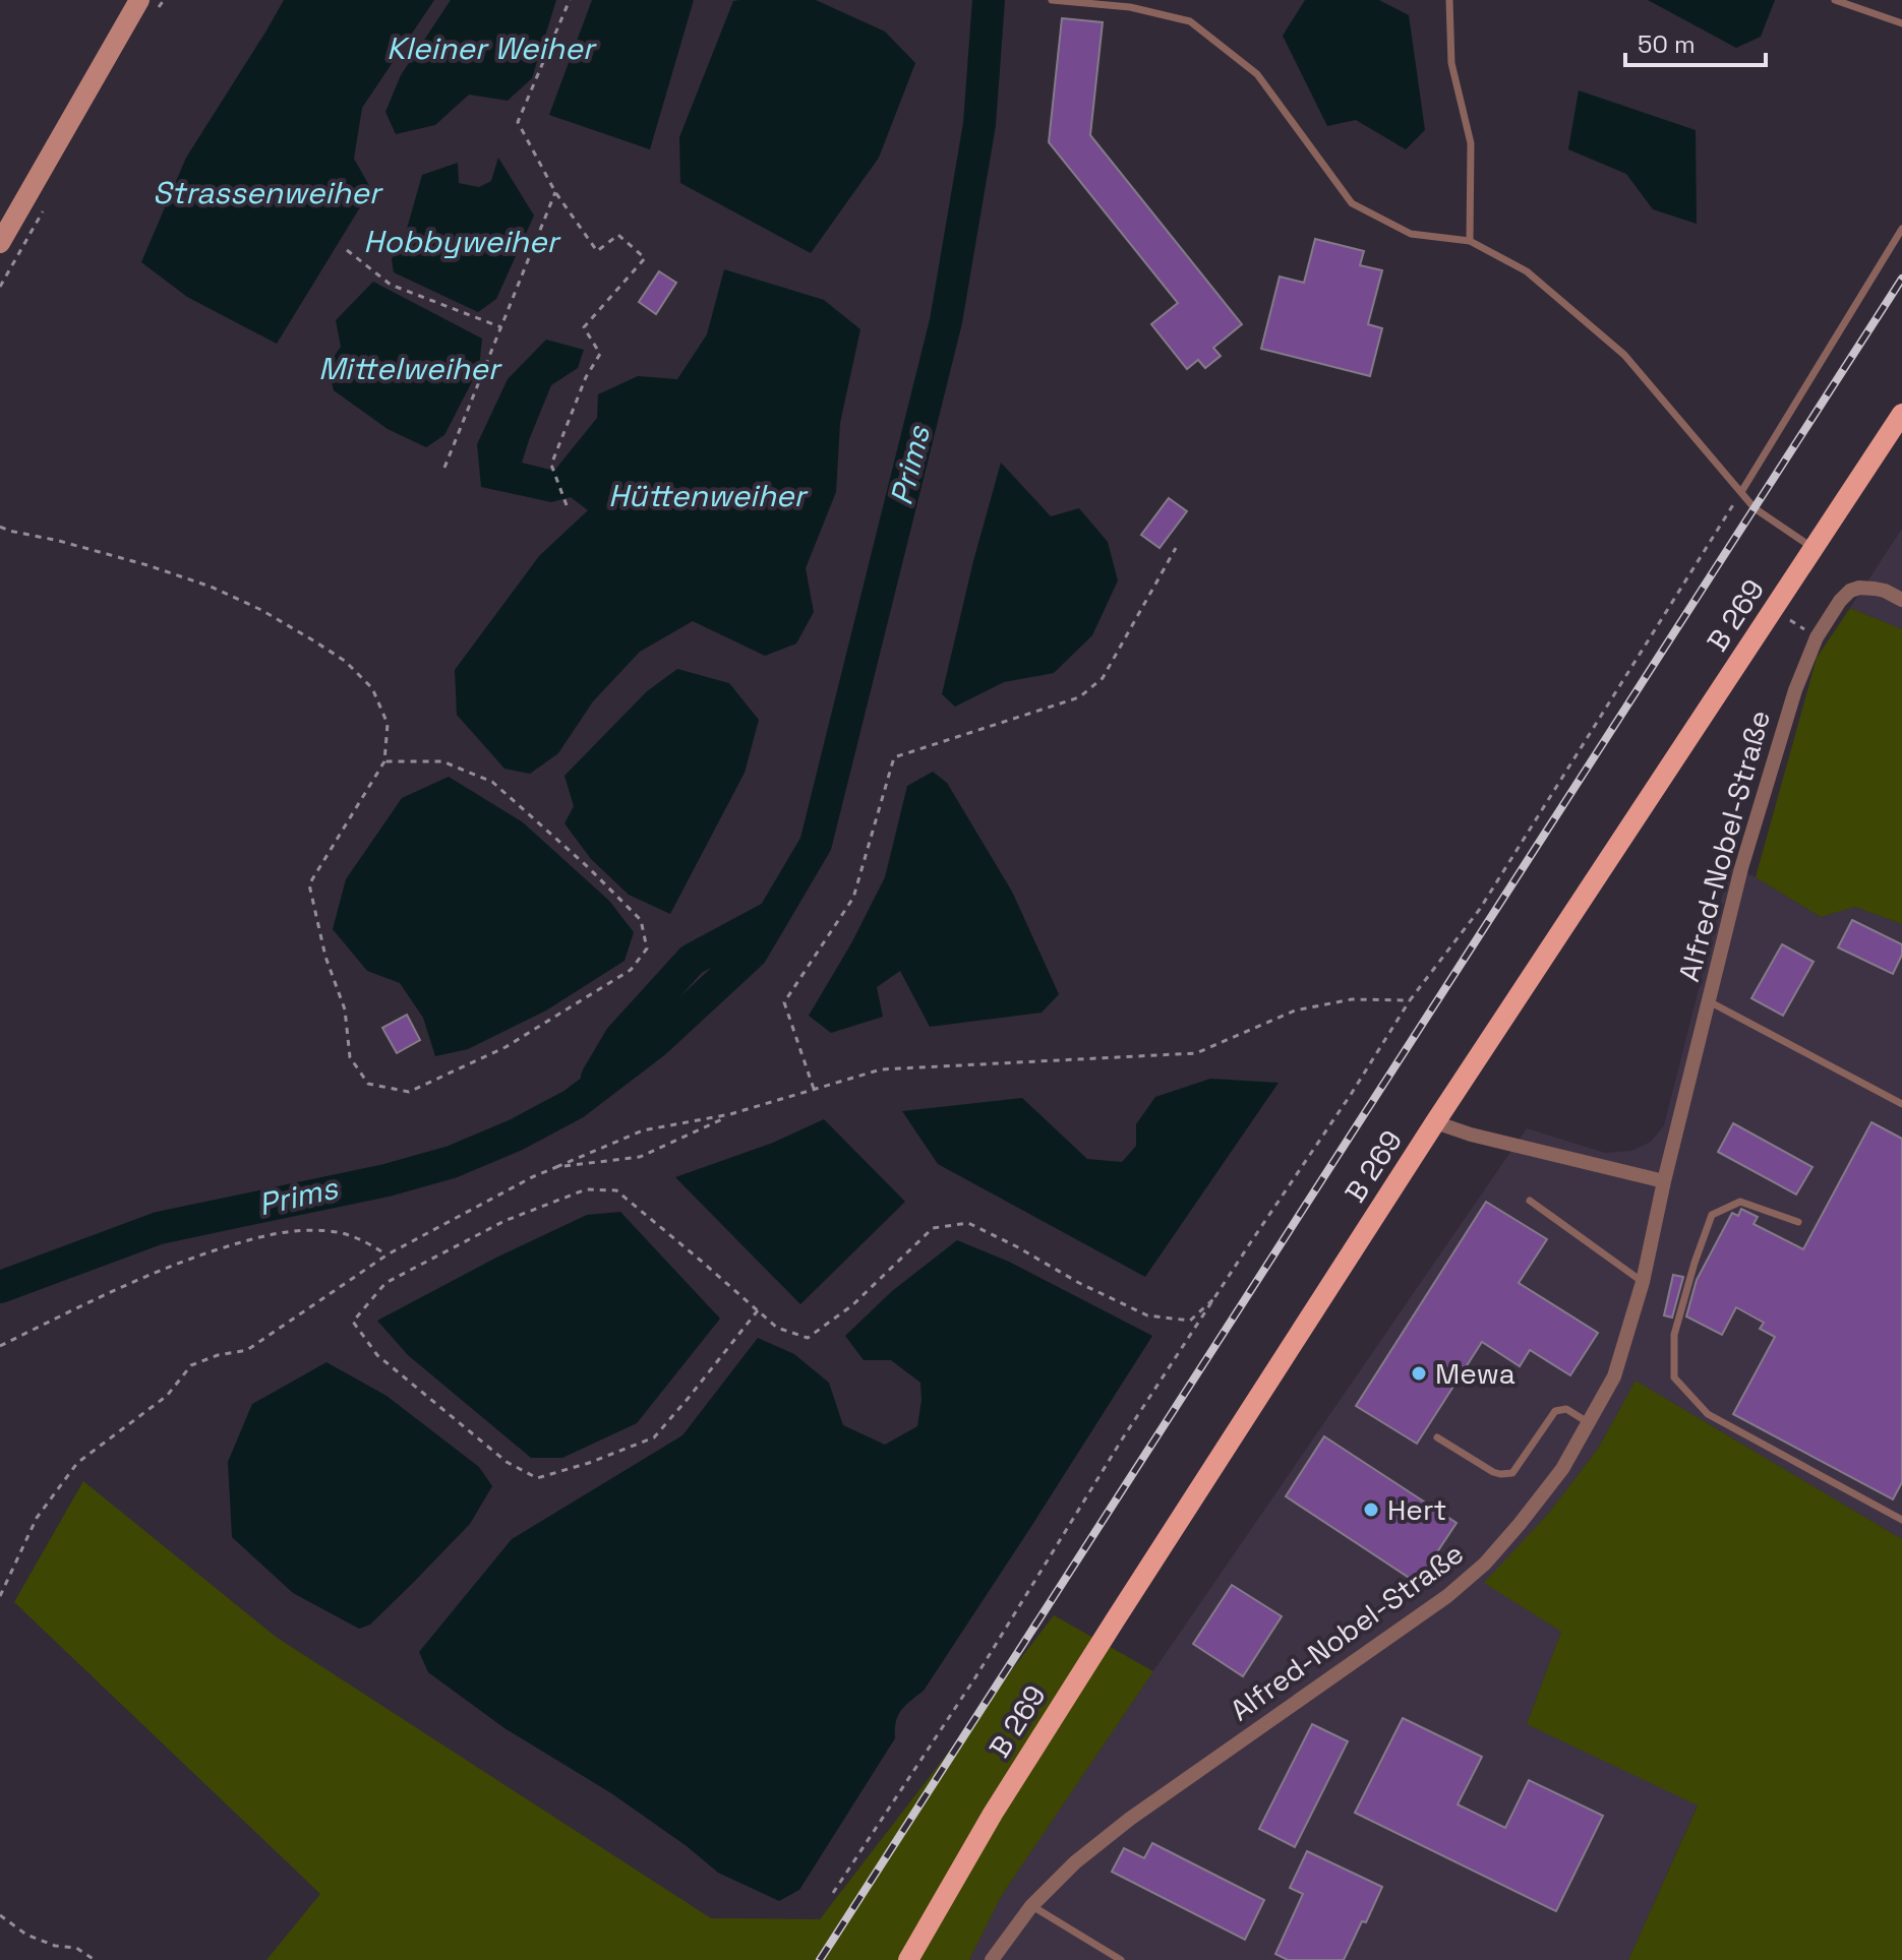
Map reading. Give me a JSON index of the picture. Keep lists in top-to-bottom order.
{
  "streets": {
    "main road": ["B 269"],
    "street": ["Alfred-Nobel-Straße"]
  },
  "water": [
    "Kleiner Weiher",
    "Strassenweiher",
    "Hobbyweiher",
    "Mittelweiher",
    "Prims",
    "Hüttenweiher"
  ],
  "places": ["Mewa", "Hert"],
  "scale_bar": "50 m"
}
